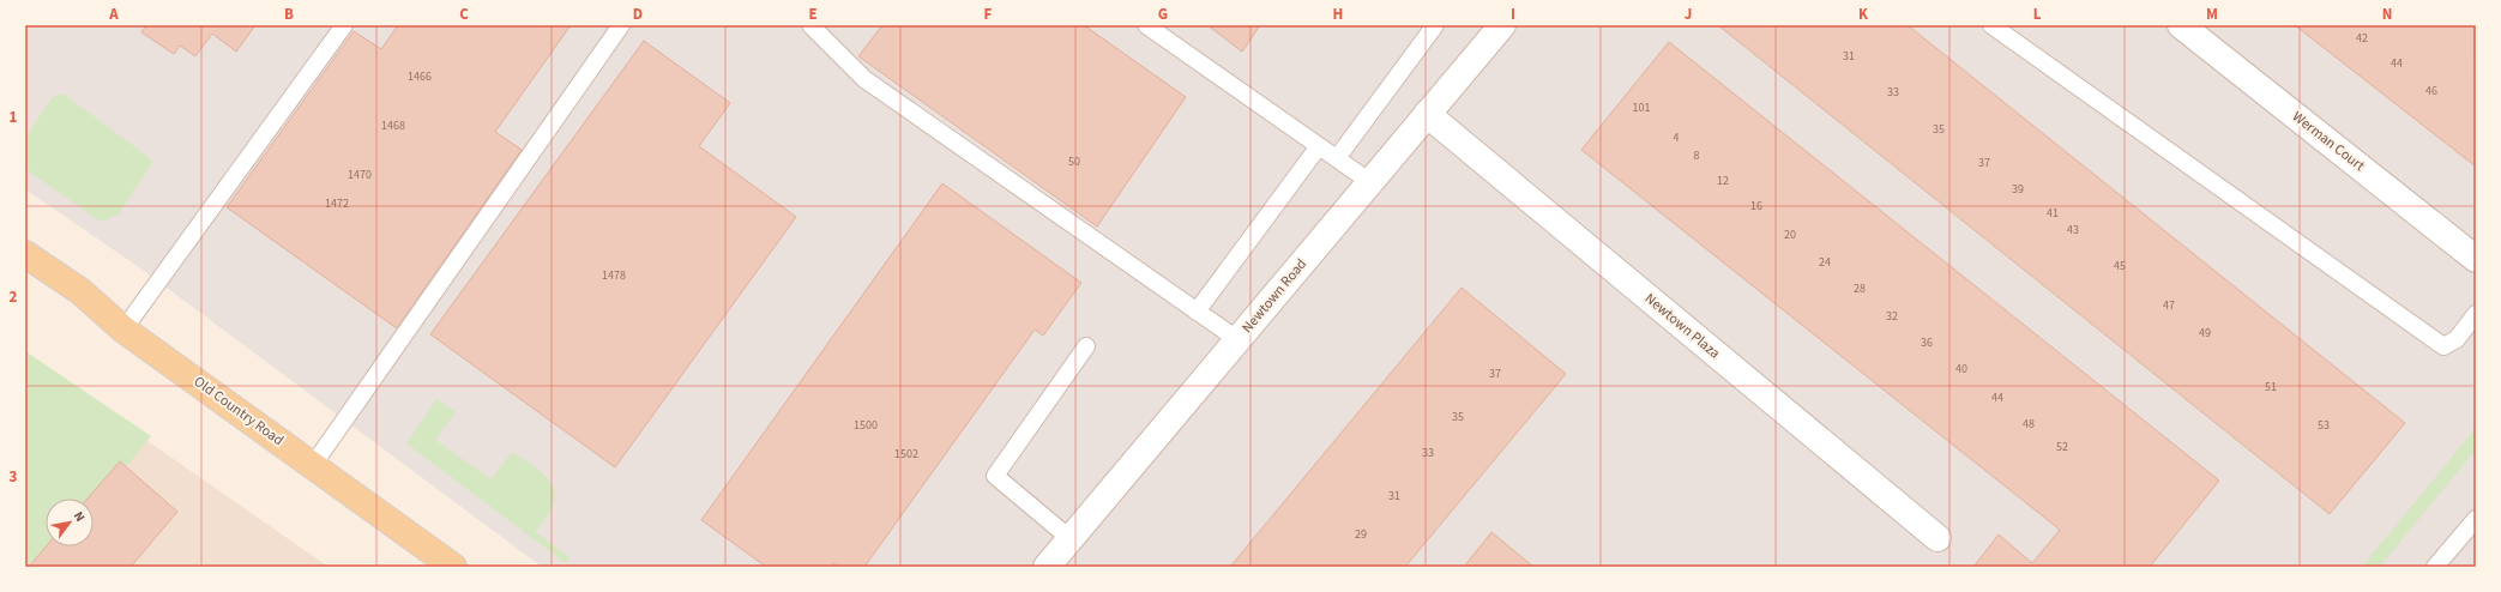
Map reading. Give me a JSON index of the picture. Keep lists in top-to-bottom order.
{
  "streets": {
    "main road": ["Old Country Road"],
    "street": ["Werman Court", "Newtown Road", "Newtown Plaza"]
  },
  "crossings": [
    ["Newtown Road", "Newtown Plaza"]
  ],
  "house_numbers": [
    "42",
    "31",
    "44",
    "1466",
    "46",
    "33",
    "101",
    "1468",
    "35",
    "4",
    "8",
    "50",
    "37",
    "1470",
    "12",
    "39",
    "1472",
    "16",
    "41",
    "43",
    "20",
    "24",
    "45",
    "1478",
    "28",
    "47",
    "32",
    "49",
    "36",
    "40",
    "37",
    "51",
    "44",
    "35",
    "48",
    "1500",
    "53",
    "52",
    "33",
    "1502",
    "31",
    "29"
  ],
  "north": "top right",
  "grid": {
    "columns": [
      "A",
      "B",
      "C",
      "D",
      "E",
      "F",
      "G",
      "H",
      "I",
      "J",
      "K",
      "L",
      "M",
      "N"
    ],
    "rows": ["1", "2", "3"]
  }
}
